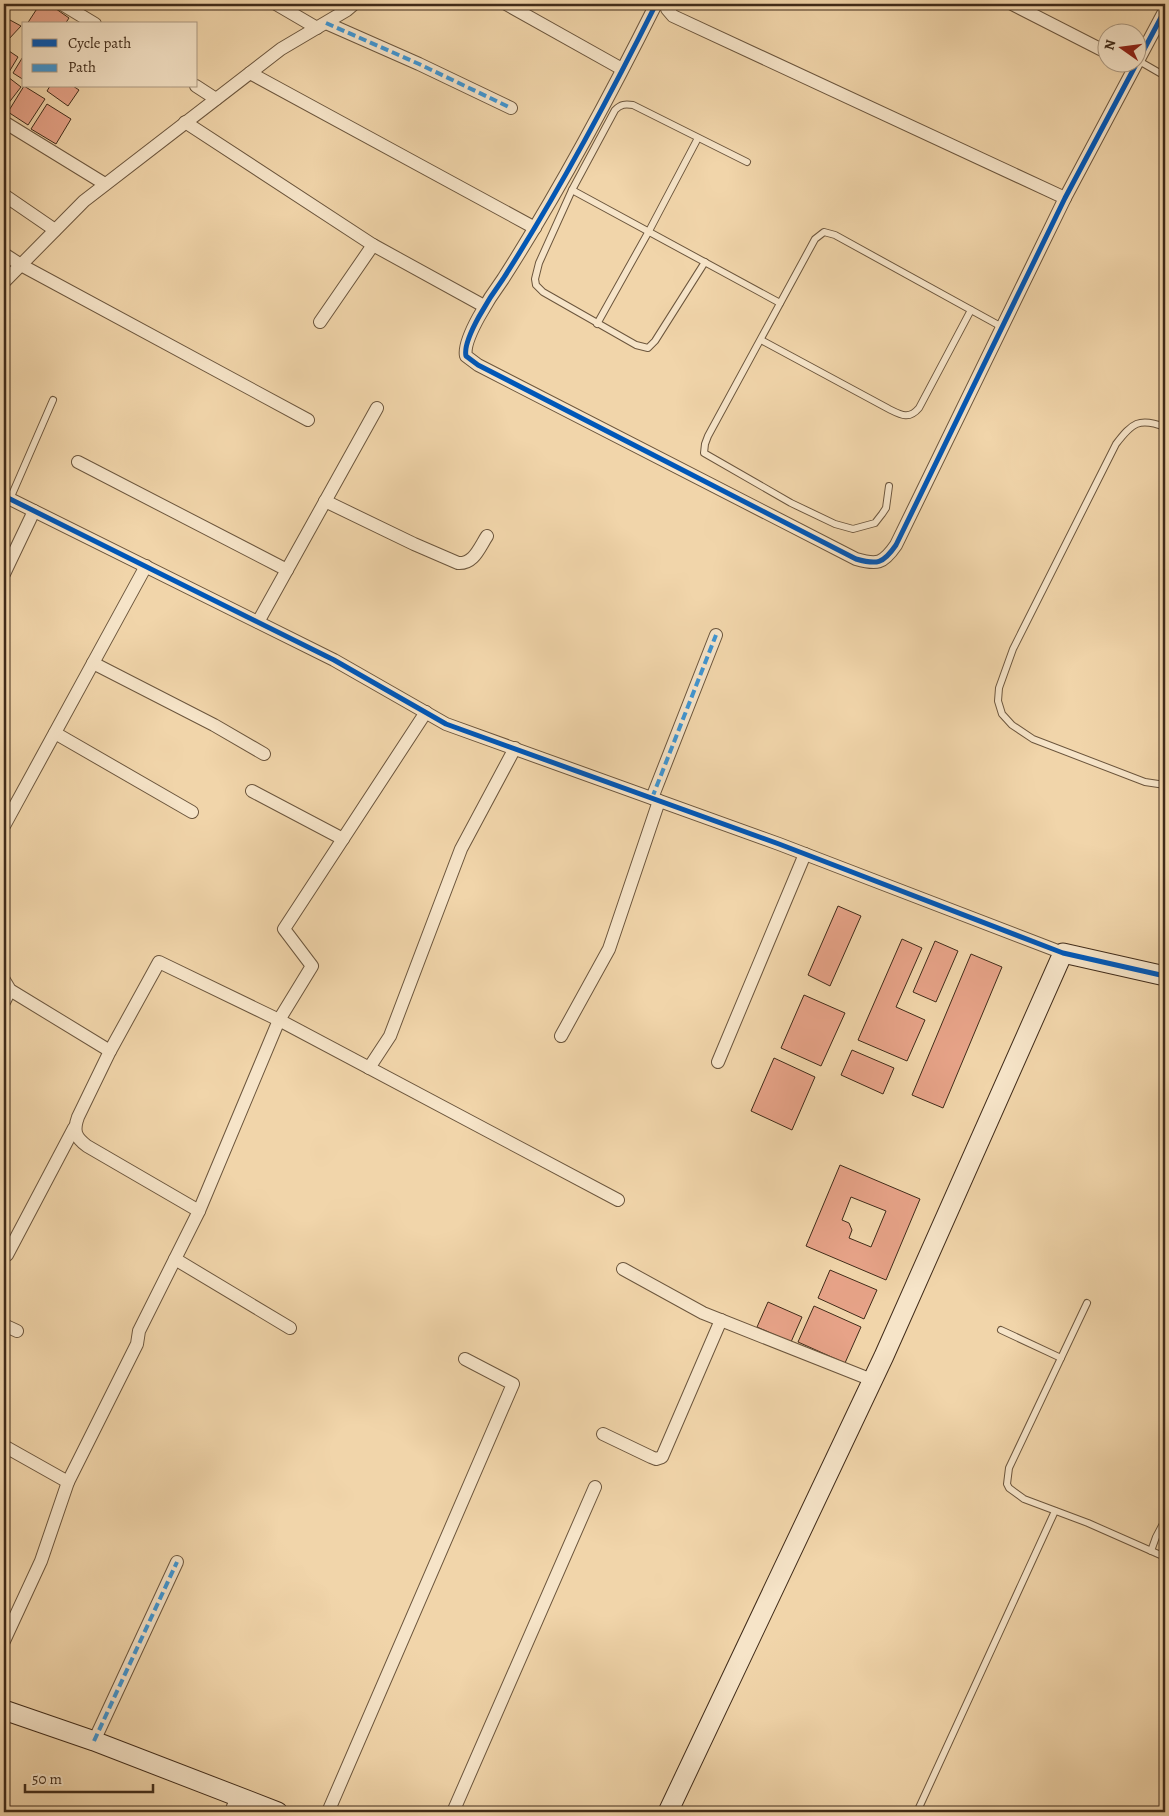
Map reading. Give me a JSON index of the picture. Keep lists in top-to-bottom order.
{
  "legend": ["Cycle path", "Path"],
  "scale_bar": "50 m",
  "north": "left"
}
